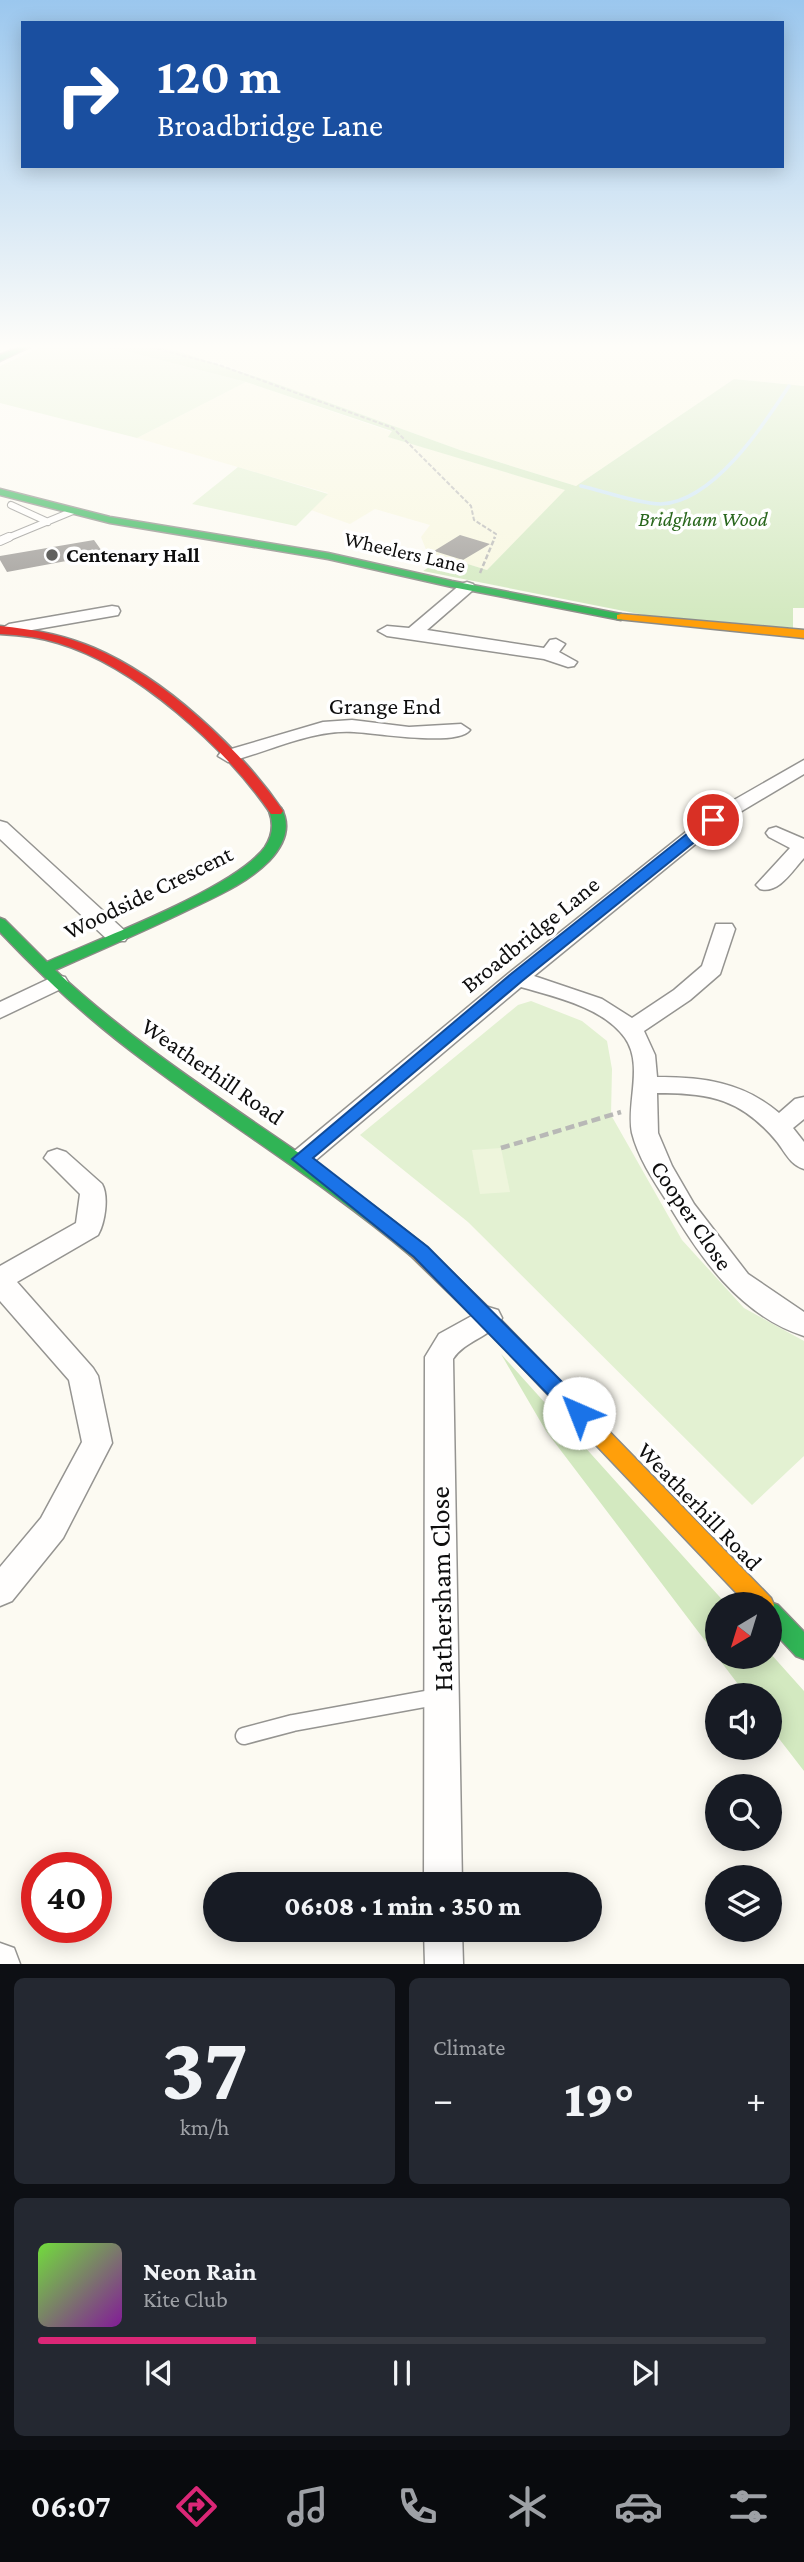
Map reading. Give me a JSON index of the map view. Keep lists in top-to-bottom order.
{
  "streets": {
    "street": [
      "Wheelers Lane",
      "Grange End",
      "Woodside Crescent",
      "Broadbridge Lane",
      "Weatherhill Road",
      "Cooper Close",
      "Hathersham Close"
    ]
  },
  "crossings": [
    ["Grange End", "Woodside Crescent"],
    ["Woodside Crescent", "Weatherhill Road"],
    ["Broadbridge Lane", "Weatherhill Road"],
    ["Weatherhill Road", "Hathersham Close"]
  ],
  "parks": ["Bridgham Wood"],
  "places": ["Centenary Hall"],
  "north": "bottom left",
  "page": {
    "turn": ["120 m", "Broadbridge Lane"],
    "limit": "40",
    "trip": "06:08 · 1 min · 350 m",
    "tile": [
      ["37", "km/h"],
      "Climate"
    ],
    "heat": ["−", "19°", "+"],
    "song": ["Neon Rain", "Kite Club"],
    "tabs": "06:07"
  }
}
